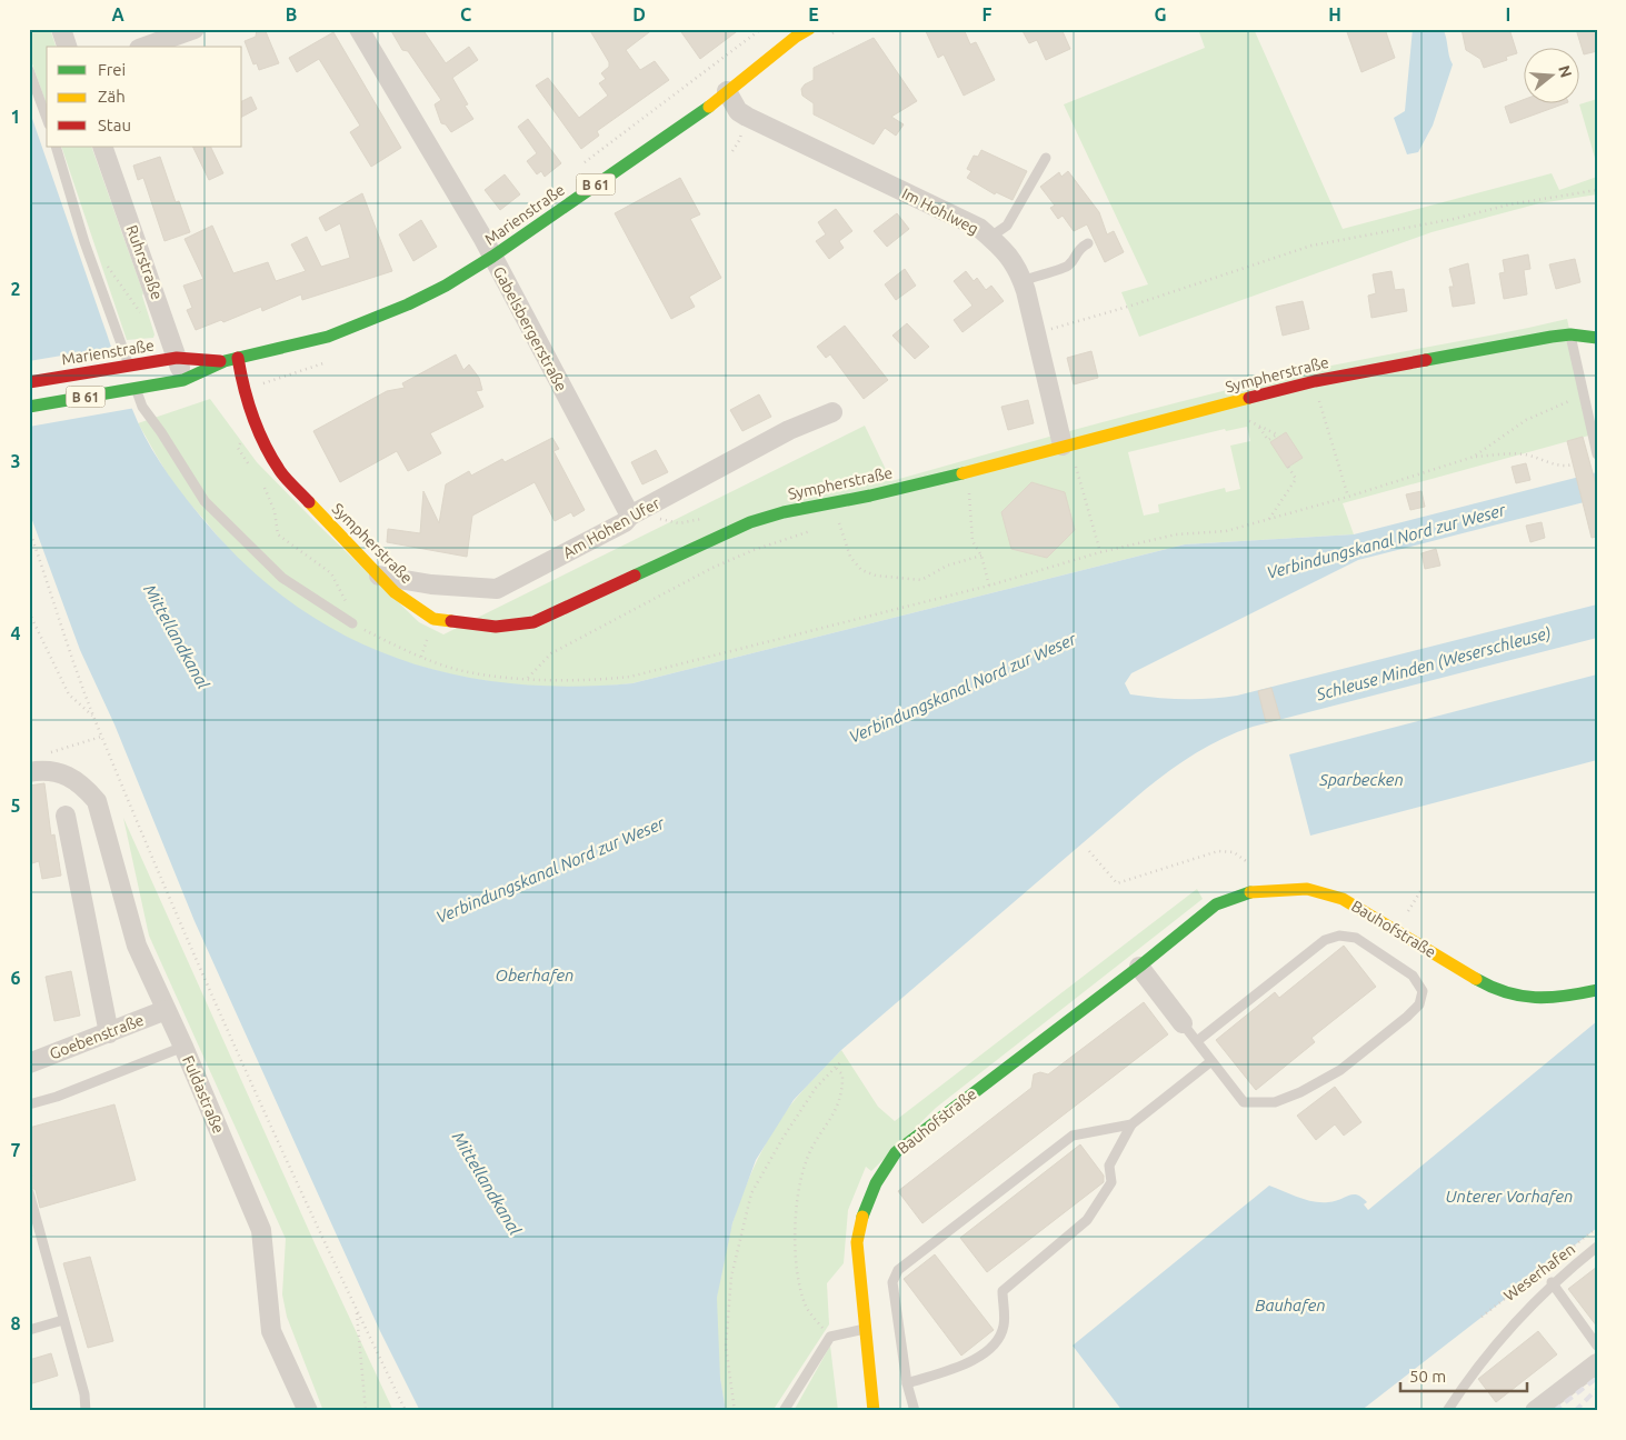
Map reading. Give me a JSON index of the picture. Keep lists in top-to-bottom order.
{
  "streets": {
    "street": [
      "B 61",
      "Im Hohlweg",
      "Marienstraße",
      "Ruhrstraße",
      "Gabelsbergerstraße",
      "Sympherstraße",
      "Am Hohen Ufer",
      "Bauhofstraße",
      "Goebenstraße",
      "Fuldastraße"
    ],
    "path": ["Weserhafen"]
  },
  "crossings": [
    ["Im Hohlweg", "Marienstraße"],
    ["Im Hohlweg", "Sympherstraße"],
    ["Marienstraße", "Ruhrstraße"],
    ["Marienstraße", "Gabelsbergerstraße"],
    ["Marienstraße", "Sympherstraße"],
    ["Gabelsbergerstraße", "Am Hohen Ufer"],
    ["Sympherstraße", "Am Hohen Ufer"],
    ["Goebenstraße", "Fuldastraße"]
  ],
  "water": [
    "Verbindungskanal Nord zur Weser",
    "Mittellandkanal",
    "Schleuse Minden (Weserschleuse)",
    "Sparbecken",
    "Oberhafen",
    "Unterer Vorhafen",
    "Bauhafen"
  ],
  "legend": ["Frei", "Zäh", "Stau"],
  "scale_bar": "50 m",
  "north": "right",
  "grid": {
    "columns": [
      "A",
      "B",
      "C",
      "D",
      "E",
      "F",
      "G",
      "H",
      "I"
    ],
    "rows": [
      "1",
      "2",
      "3",
      "4",
      "5",
      "6",
      "7",
      "8"
    ]
  }
}
